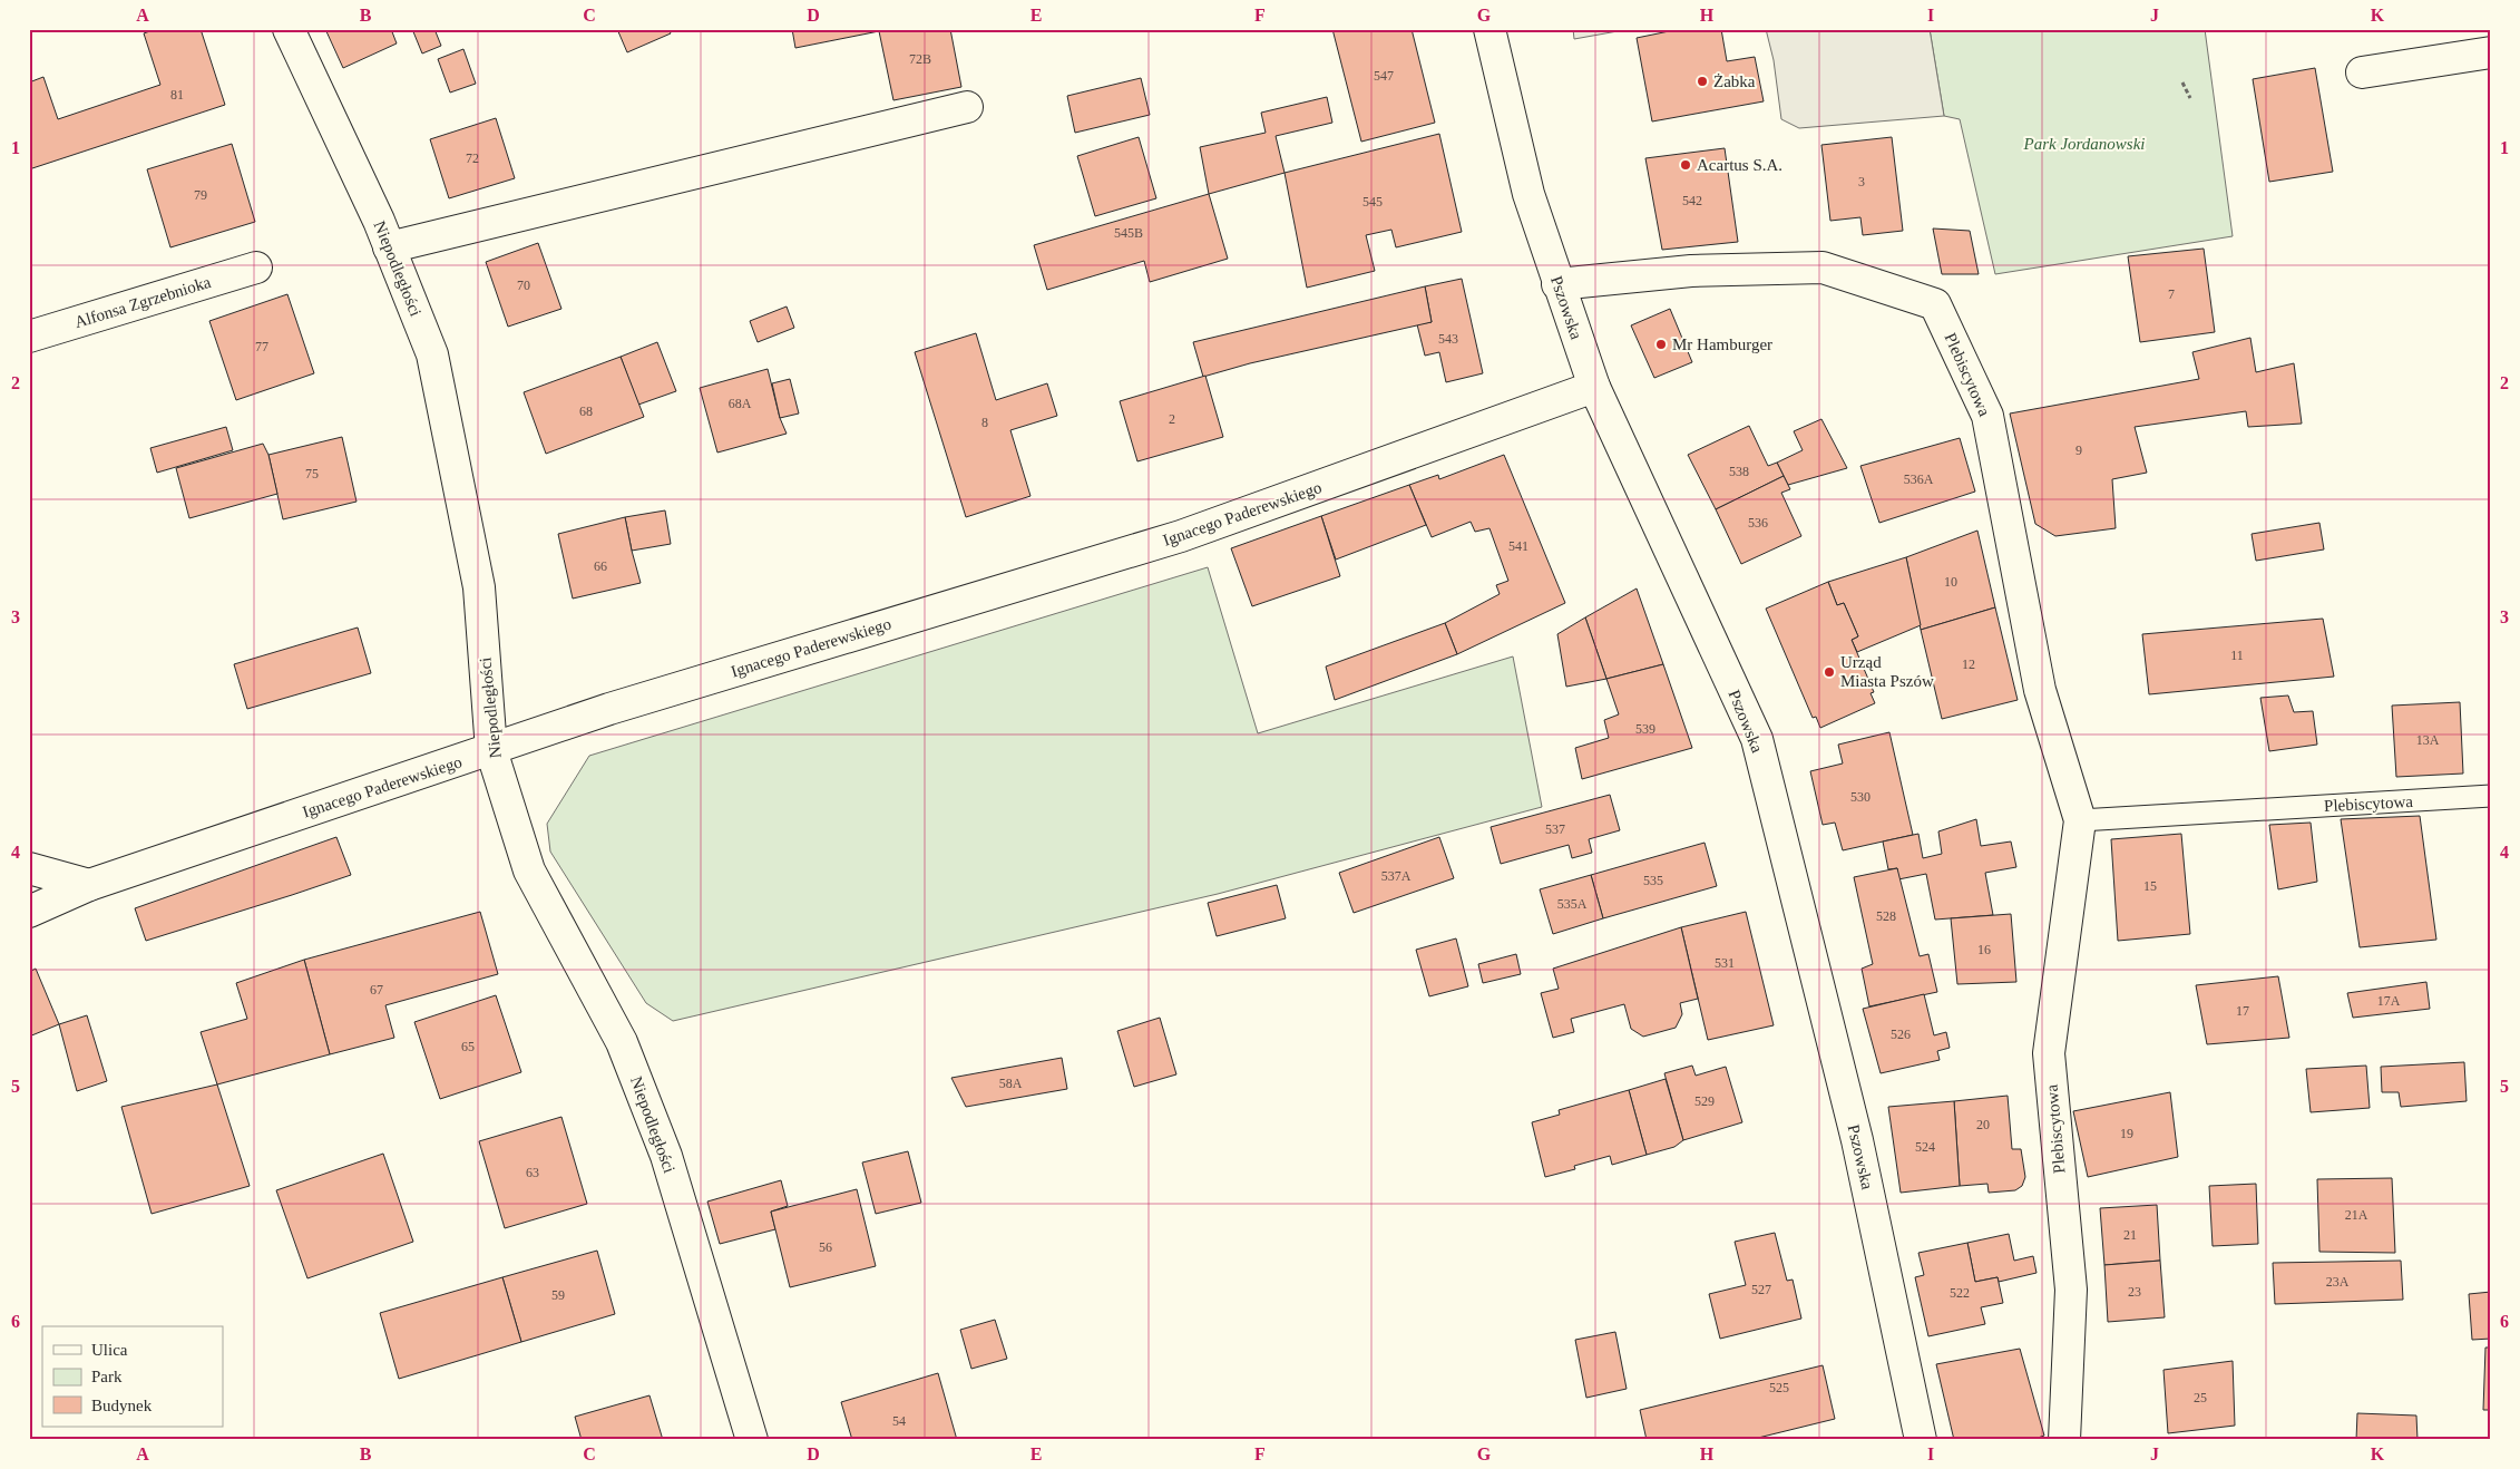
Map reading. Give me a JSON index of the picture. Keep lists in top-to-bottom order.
{
  "streets": {
    "street": [
      "Niepodległości",
      "Alfonsa Zgrzebnioka",
      "Pszowska",
      "Plebiscytowa",
      "Ignacego Paderewskiego"
    ]
  },
  "crossings": [
    ["Niepodległości", "Ignacego Paderewskiego"],
    ["Pszowska", "Plebiscytowa"],
    ["Pszowska", "Ignacego Paderewskiego"]
  ],
  "parks": ["Park Jordanowski"],
  "places": [
    "Żabka",
    "Acartus S.A.",
    "Mr Hamburger",
    "Urząd Miasta Pszów"
  ],
  "house_numbers": [
    "72B",
    "547",
    "81",
    "72",
    "3",
    "79",
    "542",
    "545",
    "545B",
    "70",
    "7",
    "543",
    "77",
    "68A",
    "68",
    "2",
    "8",
    "9",
    "538",
    "75",
    "536A",
    "536",
    "541",
    "66",
    "10",
    "11",
    "12",
    "539",
    "13A",
    "530",
    "537",
    "537A",
    "535",
    "15",
    "535A",
    "528",
    "16",
    "531",
    "67",
    "17A",
    "17",
    "526",
    "65",
    "58A",
    "529",
    "20",
    "19",
    "524",
    "63",
    "21A",
    "21",
    "56",
    "23A",
    "527",
    "23",
    "522",
    "59",
    "525",
    "25",
    "54"
  ],
  "legend": ["Ulica", "Park", "Budynek"],
  "grid": {
    "columns": [
      "A",
      "B",
      "C",
      "D",
      "E",
      "F",
      "G",
      "H",
      "I",
      "J",
      "K"
    ],
    "rows": [
      "1",
      "2",
      "3",
      "4",
      "5",
      "6"
    ]
  }
}
